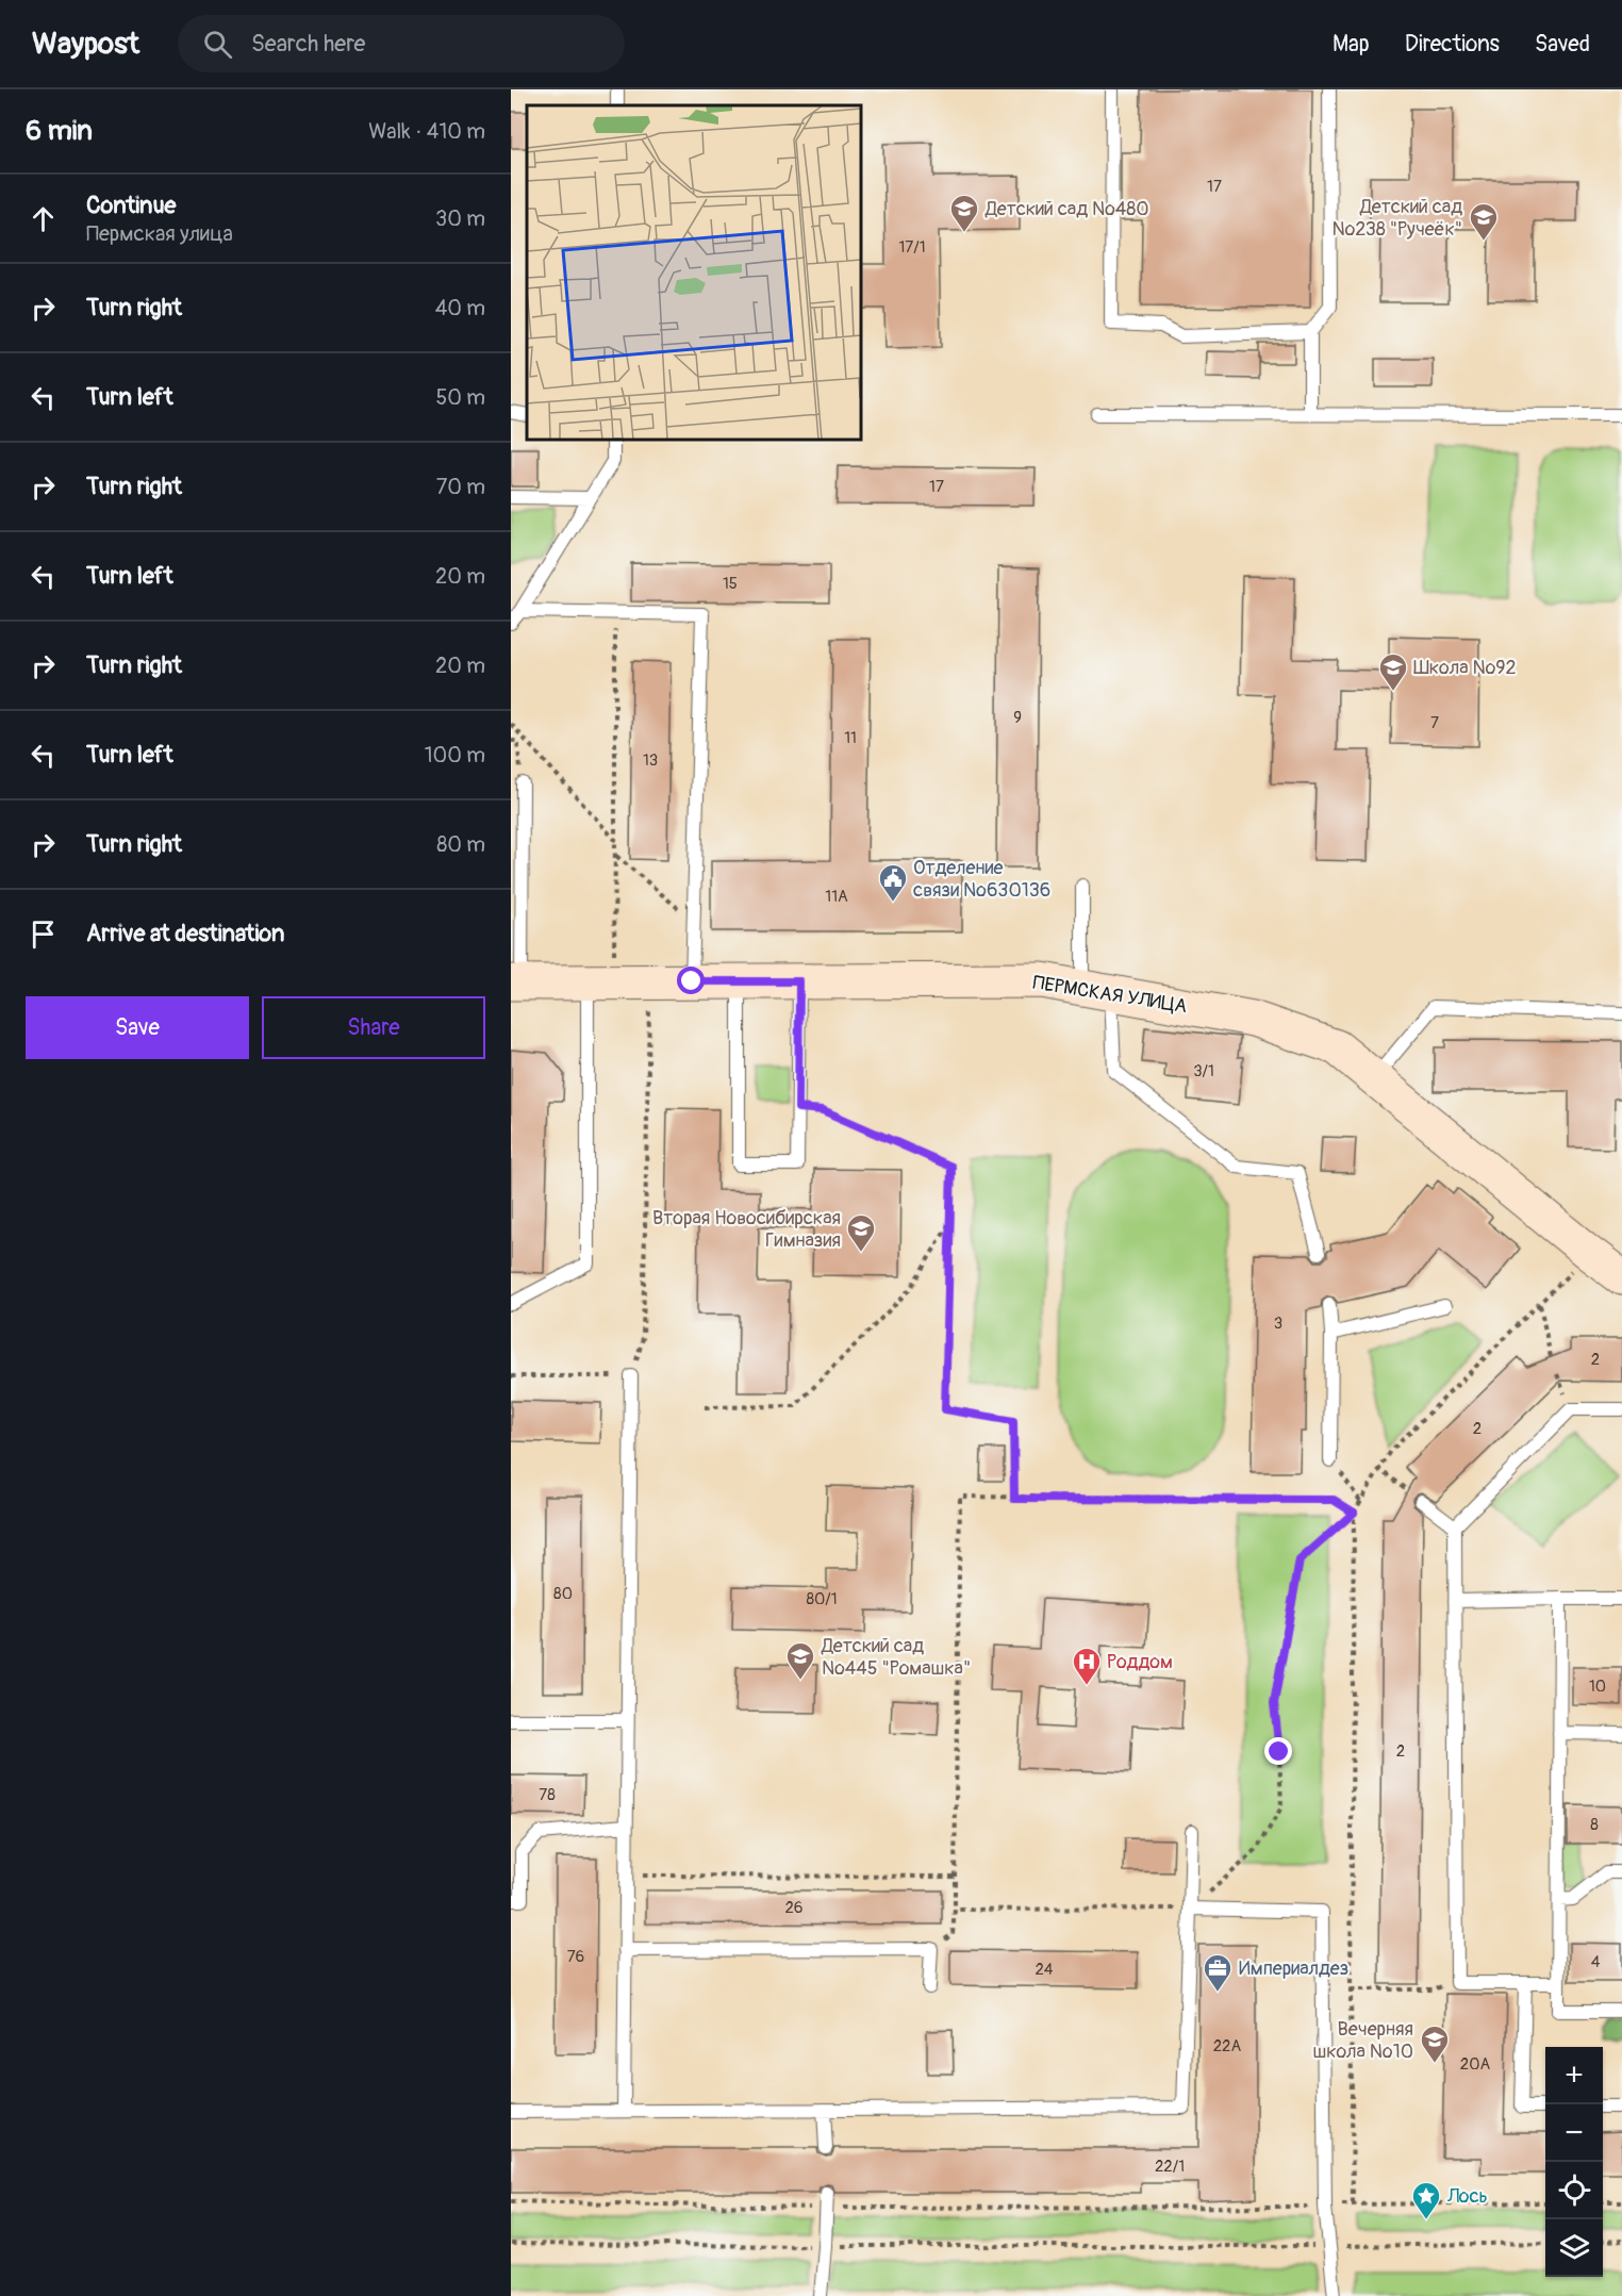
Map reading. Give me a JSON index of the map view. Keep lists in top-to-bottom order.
{
  "streets": {
    "street": ["ПЕРМСКАЯ УЛИЦА"]
  },
  "places": {
    "school or university": [
      "Детский сад №480",
      "Детский сад №238 \"Ручеёк\"",
      "Школа №92",
      "Вторая Новосибирская Гимназия",
      "Детский сад №445 \"Ромашка\"",
      "Вечерняя школа №10"
    ],
    "public building": ["Отделение связи №630136"],
    "hospital": ["Роддом"],
    "office": ["Империалдез"],
    "place": ["Лось"]
  },
  "house_numbers": [
    "17",
    "17/1",
    "17",
    "15",
    "9",
    "7",
    "11",
    "13",
    "11А",
    "3/1",
    "3",
    "2",
    "2",
    "80",
    "80/1",
    "10",
    "2",
    "78",
    "8",
    "26",
    "76",
    "4",
    "24",
    "22А",
    "20А",
    "22/1"
  ],
  "page": {
    "header": "Waypost",
    "search": "Search here",
    "nav": ["Map", "Directions", "Saved"],
    "heading": ["6 min", "Walk · 410 m"],
    "list": [
      ["Continue", "Пермская улица", "30 m"],
      ["Turn right", "40 m"],
      ["Turn left", "50 m"],
      ["Turn right", "70 m"],
      ["Turn left", "20 m"],
      ["Turn right", "20 m"],
      ["Turn left", "100 m"],
      ["Turn right", "80 m"],
      "Arrive at destination"
    ],
    "buttons": ["Save", "Share"],
    "map_buttons": ["+", "−"]
  }
}
